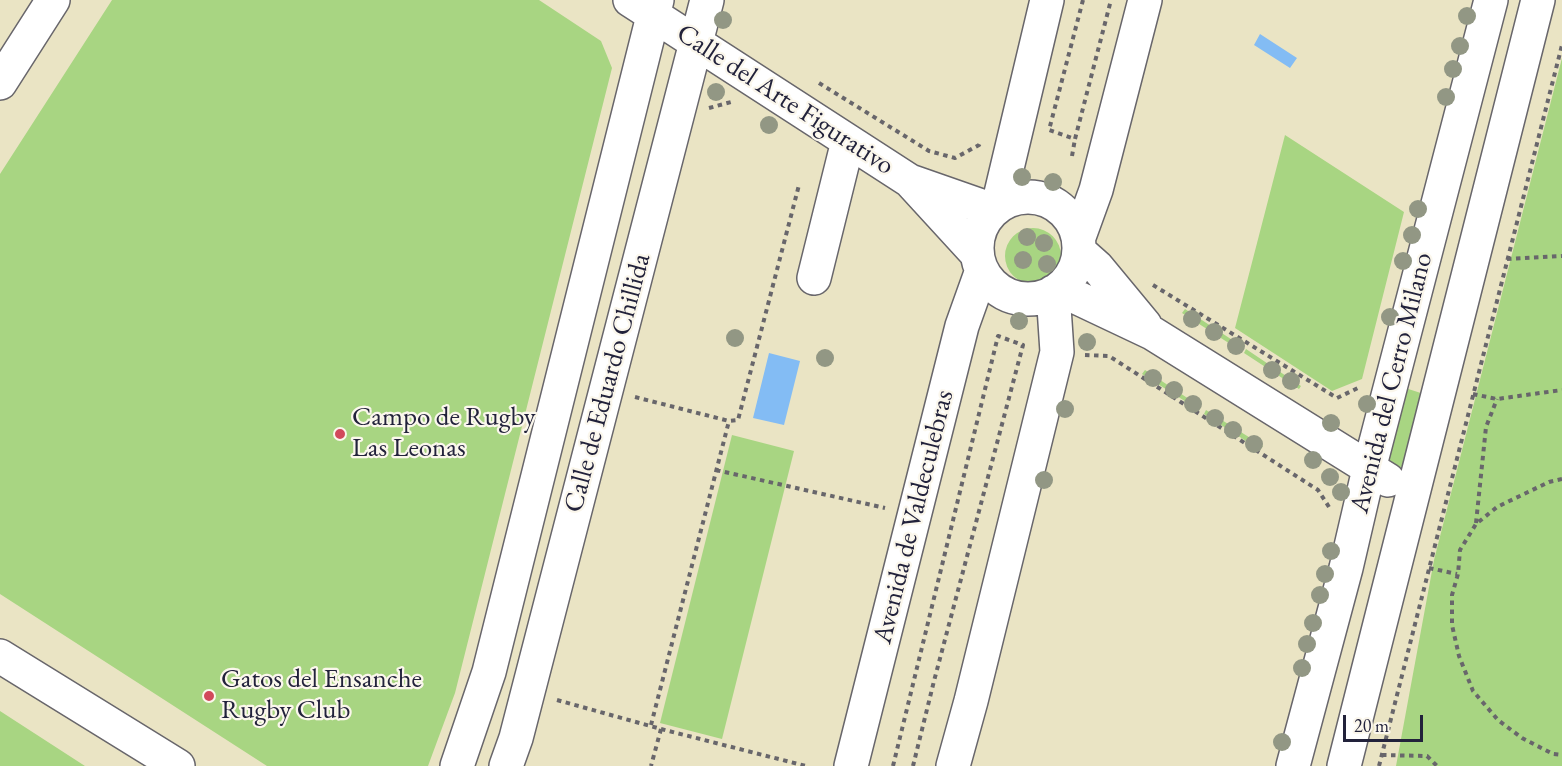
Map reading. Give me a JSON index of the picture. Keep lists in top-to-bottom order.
{
  "streets": {
    "street": [
      "Calle del Arte Figurativo",
      "Calle de Eduardo Chillida",
      "Avenida del Cerro Milano",
      "Avenida de Valdeculebras"
    ]
  },
  "crossings": [
    ["Calle del Arte Figurativo", "Calle de Eduardo Chillida"],
    ["Calle del Arte Figurativo", "Avenida de Valdeculebras"]
  ],
  "places": ["Campo de Rugby Las Leonas", "Gatos del Ensanche Rugby Club"],
  "scale_bar": "20 m"
}
